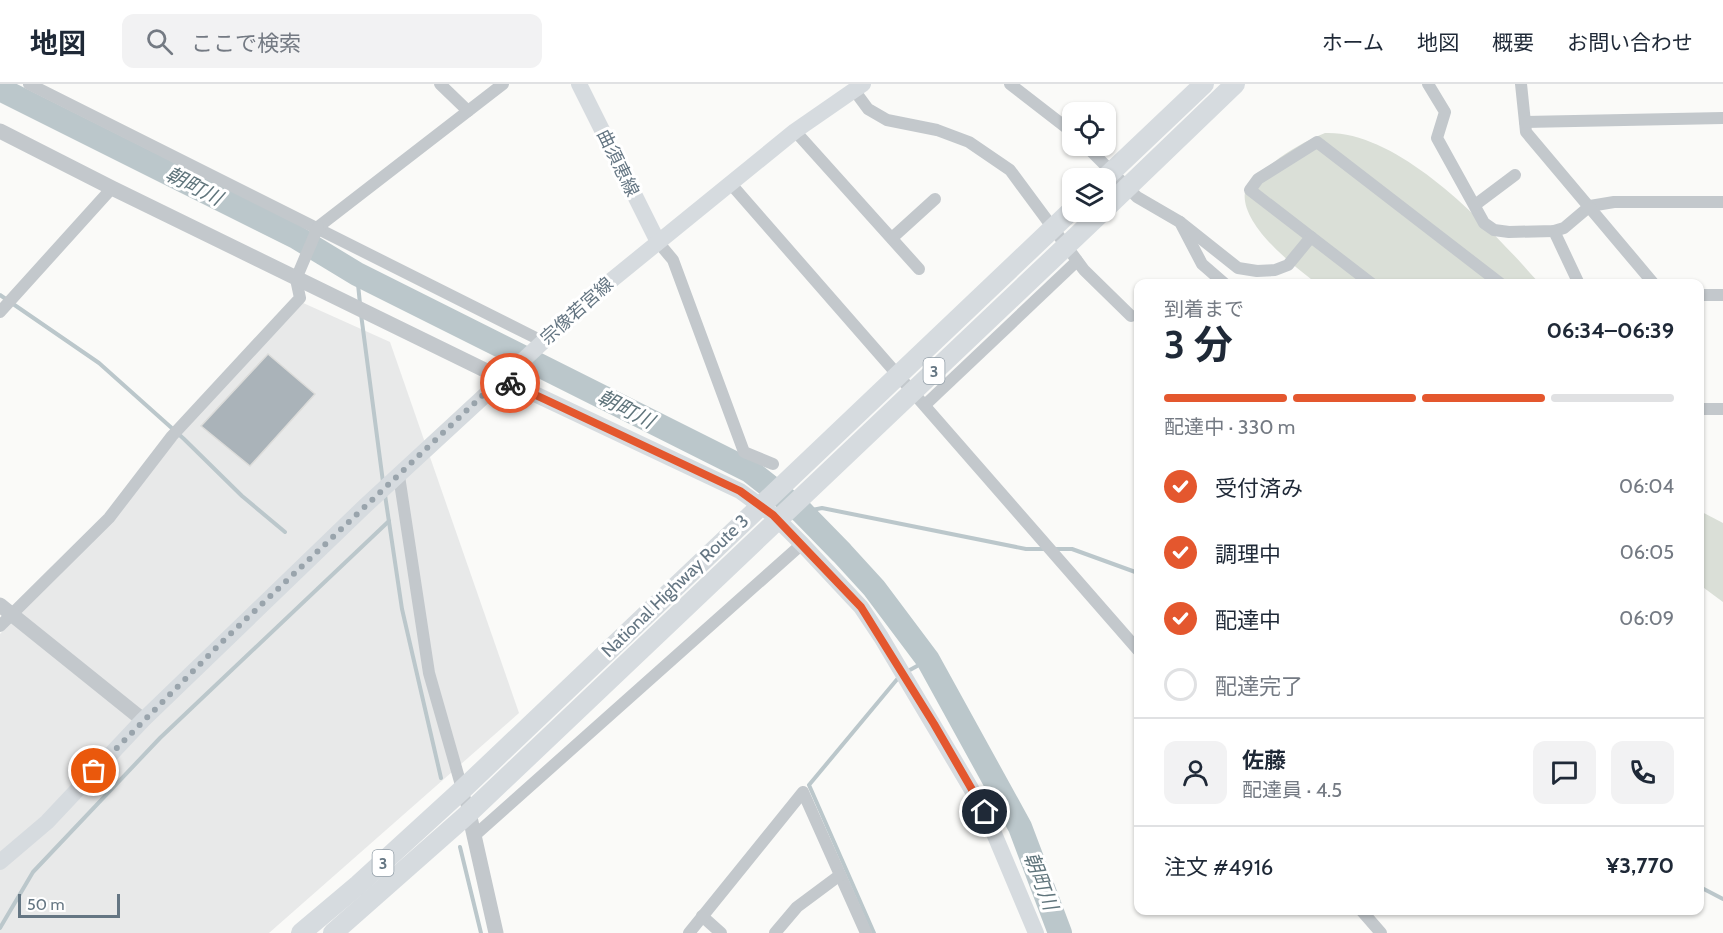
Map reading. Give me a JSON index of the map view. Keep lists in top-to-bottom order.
{
  "streets": {
    "highway": ["3", "National Highway Route 3"],
    "main road": ["曲須恵線", "宗像若宮線"]
  },
  "crossings": [
    ["曲須恵線", "宗像若宮線"]
  ],
  "water": ["朝町川"],
  "scale_bar": "50 m",
  "page": {
    "header": "地図",
    "search": "ここで検索",
    "nav": [
      "ホーム",
      "地図",
      "概要",
      "お問い合わせ"
    ],
    "heading": ["3 分", "到着まで", "06:34–06:39"],
    "panel": [
      "佐藤",
      "配達員 · 4.5",
      "注文 #4916",
      "¥3,770"
    ],
    "bar": "配達中 · 330 m",
    "list": [
      ["受付済み", "06:04"],
      ["調理中", "06:05"],
      ["配達中", "06:09"],
      "配達完了"
    ],
    "scale": "50 m"
  }
}
